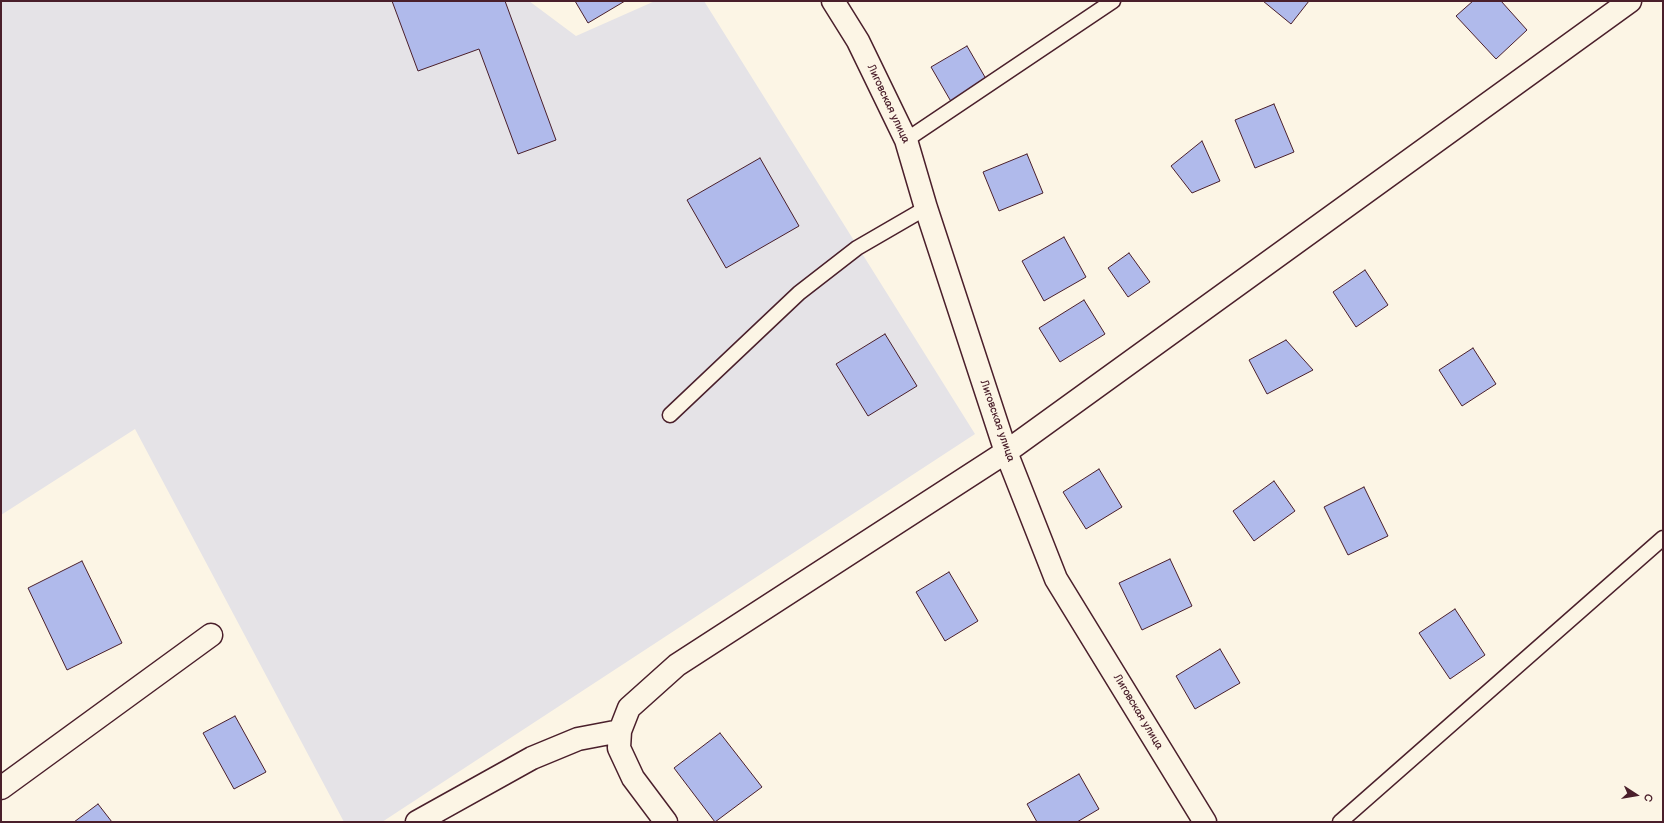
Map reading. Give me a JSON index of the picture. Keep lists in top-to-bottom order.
{
  "streets": {
    "street": ["Лиговская улица"]
  },
  "north": "right"
}
